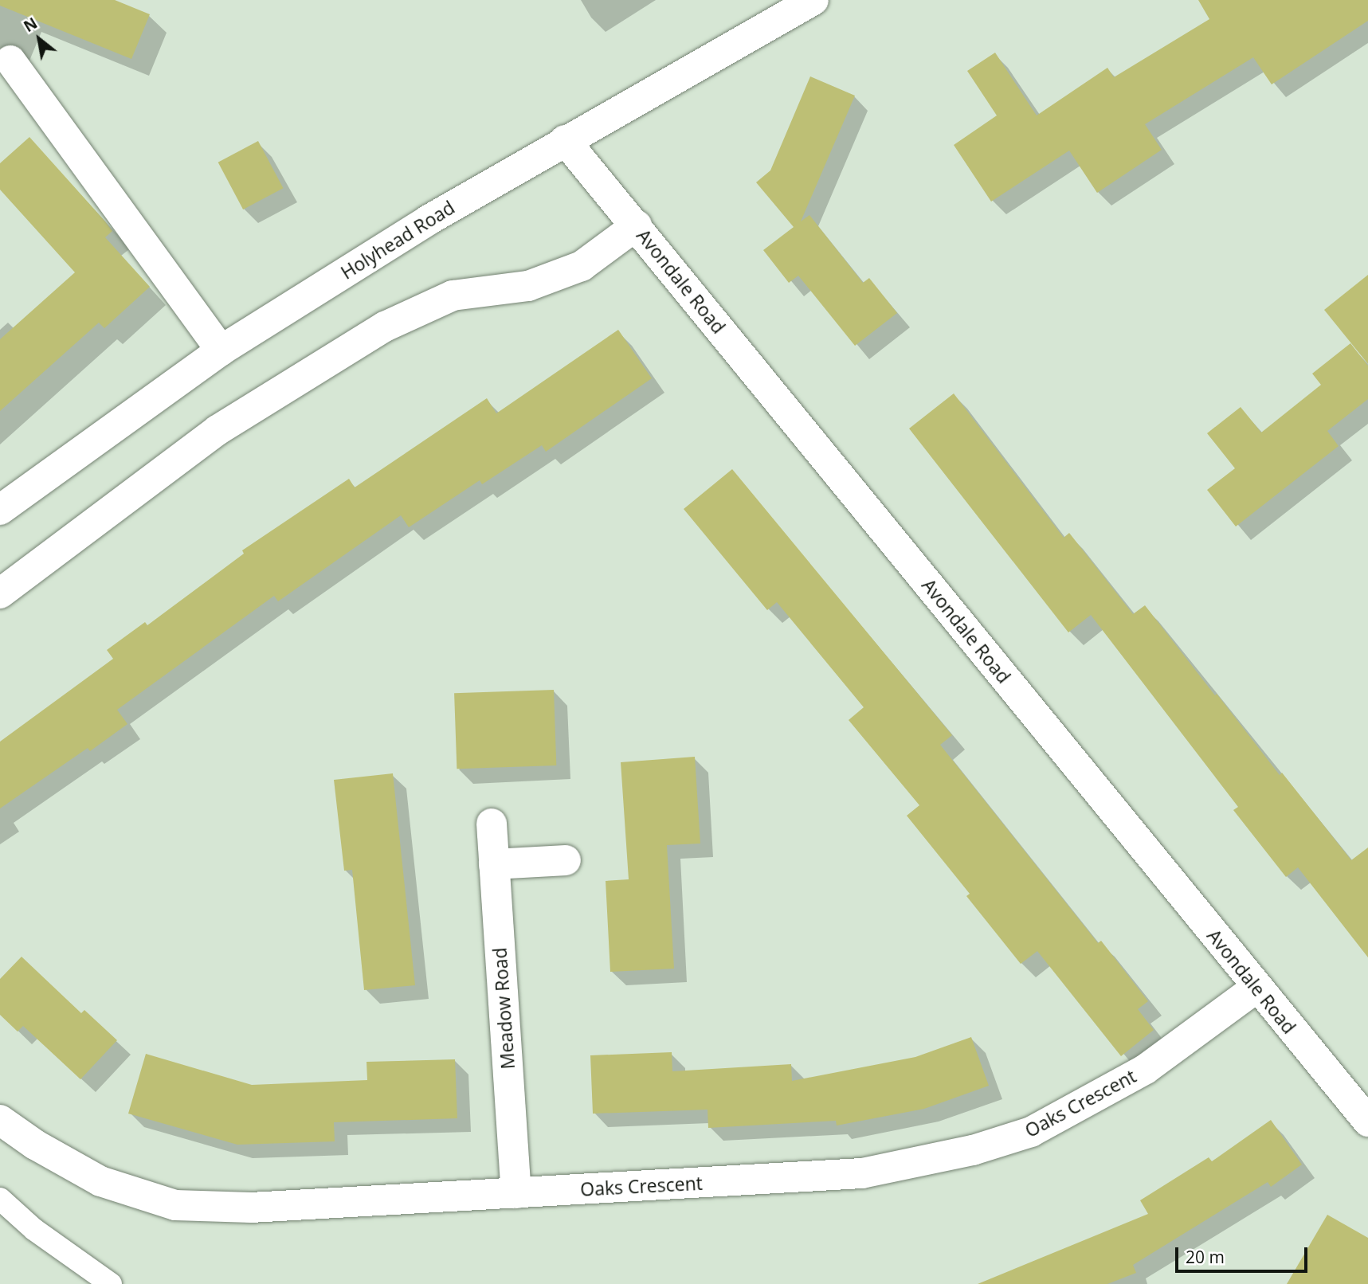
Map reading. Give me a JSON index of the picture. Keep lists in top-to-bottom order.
{
  "streets": {
    "street": [
      "Holyhead Road",
      "Avondale Road",
      "Meadow Road",
      "Oaks Crescent"
    ]
  },
  "crossings": [
    ["Holyhead Road", "Avondale Road"],
    ["Avondale Road", "Oaks Crescent"],
    ["Meadow Road", "Oaks Crescent"]
  ],
  "scale_bar": "20 m",
  "north": "top left"
}
